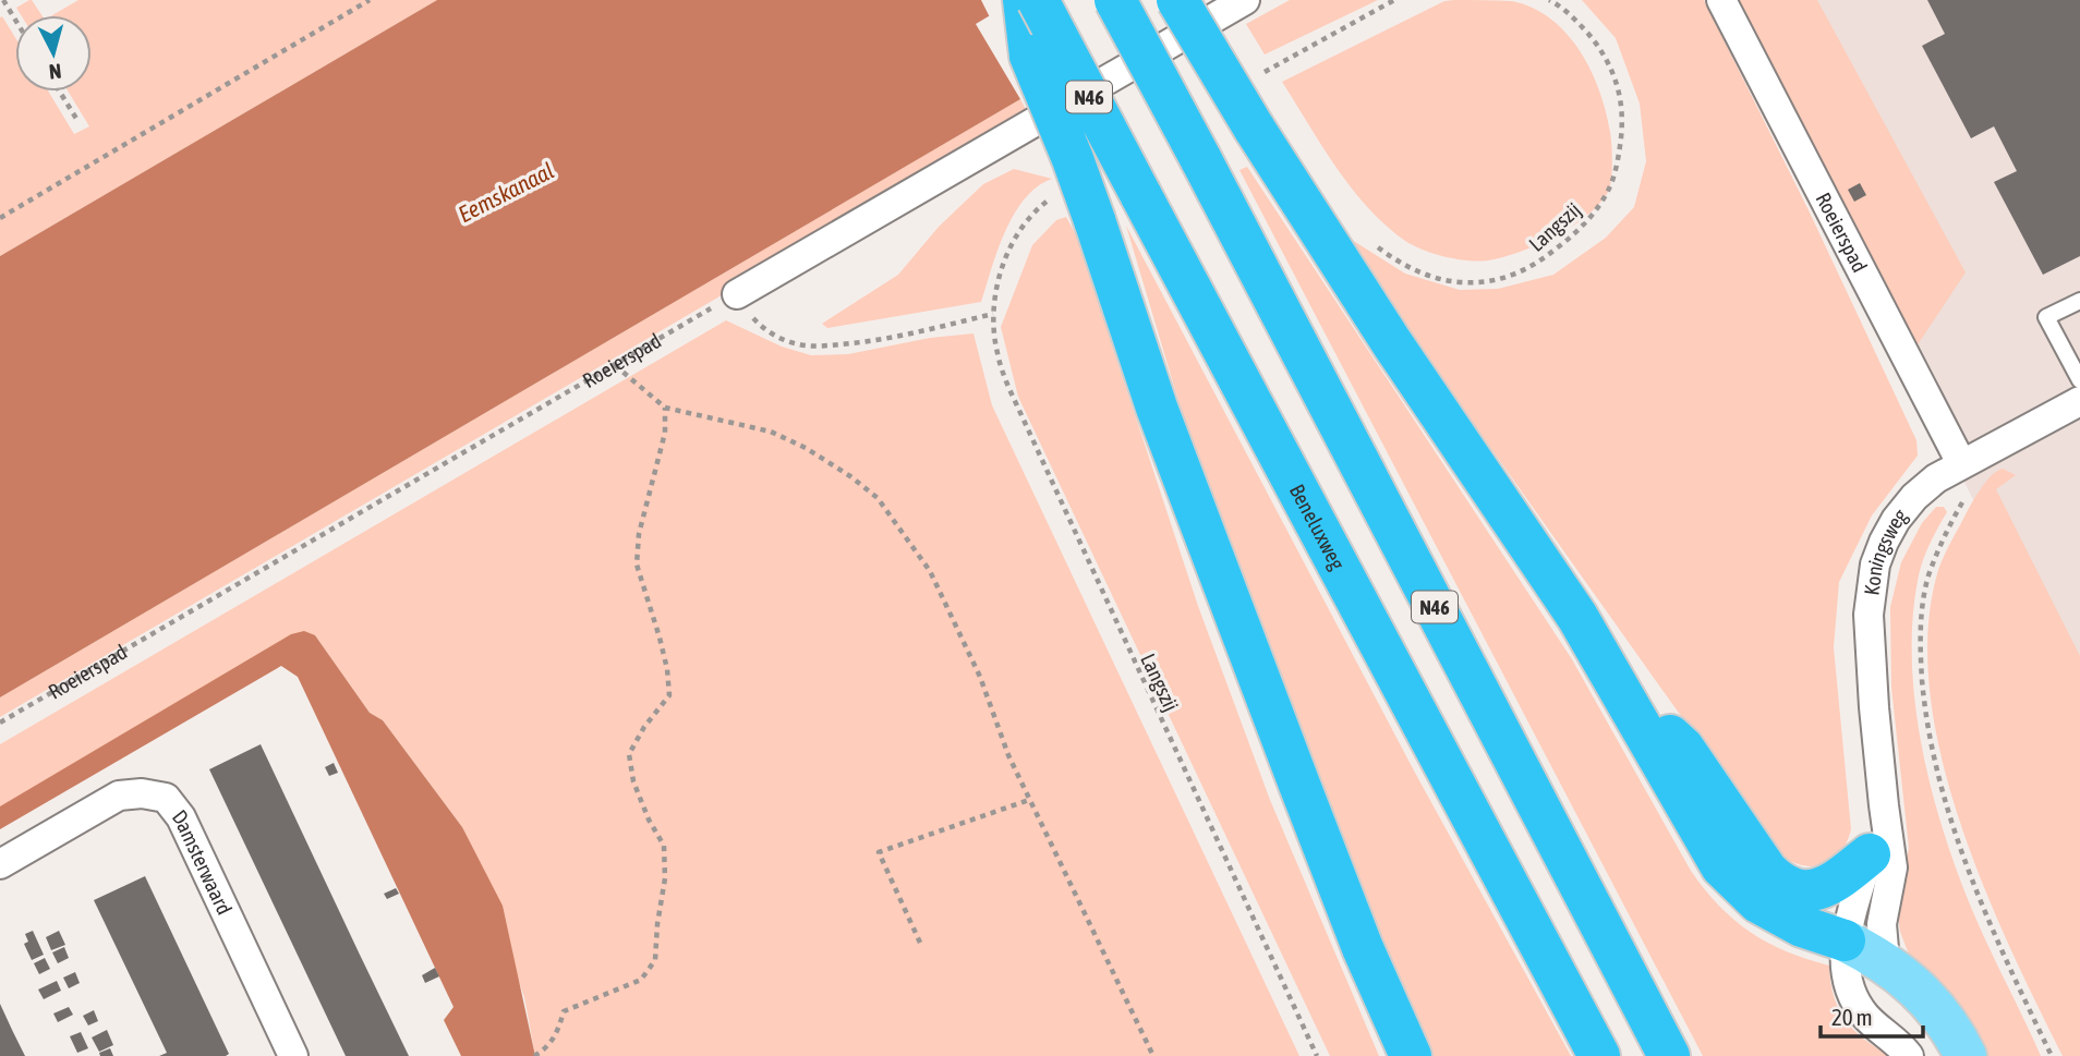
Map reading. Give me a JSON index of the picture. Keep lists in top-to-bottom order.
{
  "streets": {
    "highway": ["N46", "Beneluxweg"],
    "street": ["Roeierspad", "Koningsweg", "Damsterwaard"],
    "path": ["Langszij"]
  },
  "crossings": [
    ["Langszij", "Roeierspad"],
    ["Roeierspad", "Koningsweg"]
  ],
  "water": ["Eemskanaal"],
  "scale_bar": "20 m",
  "north": "bottom"
}
